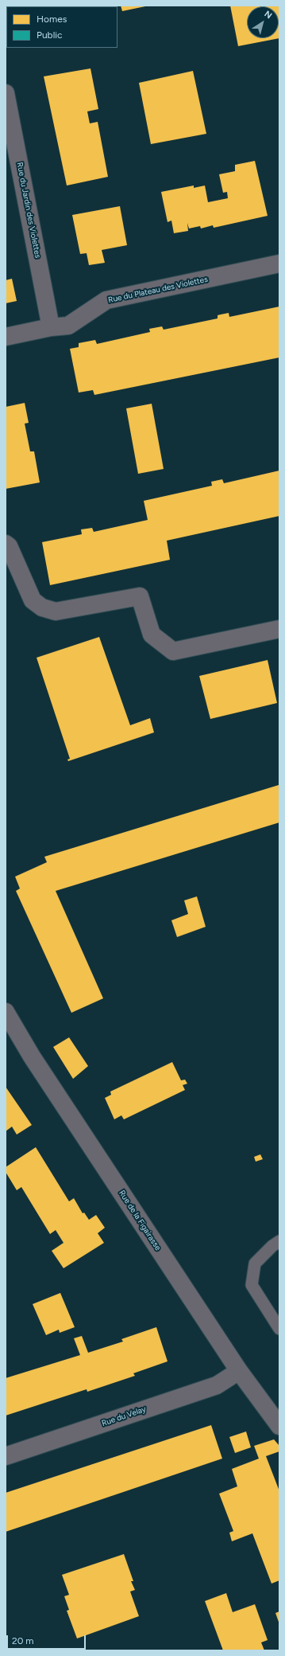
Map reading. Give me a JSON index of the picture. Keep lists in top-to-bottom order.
{
  "streets": {
    "street": [
      "Rue du Jardin des Violettes",
      "Rue du Plateau des Violettes",
      "Rue de la Figairasse",
      "Rue du Velay"
    ]
  },
  "crossings": [
    ["Rue du Jardin des Violettes", "Rue du Plateau des Violettes"],
    ["Rue de la Figairasse", "Rue du Velay"]
  ],
  "legend": ["Homes", "Public"],
  "scale_bar": "20 m",
  "north": "top right"
}
